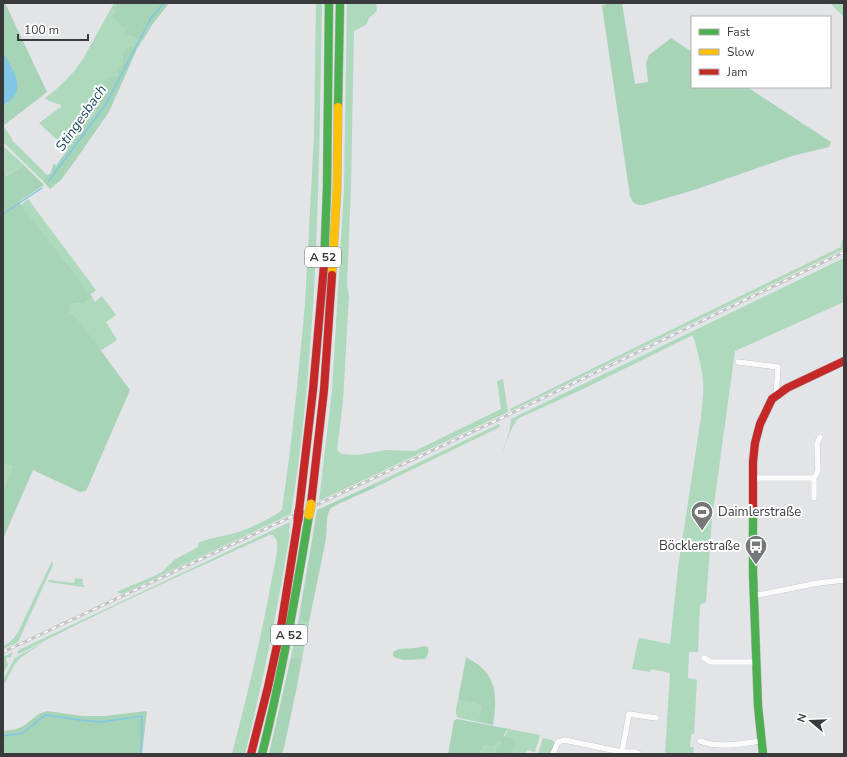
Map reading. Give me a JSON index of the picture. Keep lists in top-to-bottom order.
{
  "streets": {
    "main road": ["A 52"]
  },
  "water": ["Stingesbach"],
  "places": {
    "sports": ["Daimlerstraße"],
    "bus stop": ["Böcklerstraße"]
  },
  "legend": ["Fast", "Slow", "Jam"],
  "scale_bar": "100 m",
  "north": "left"
}
